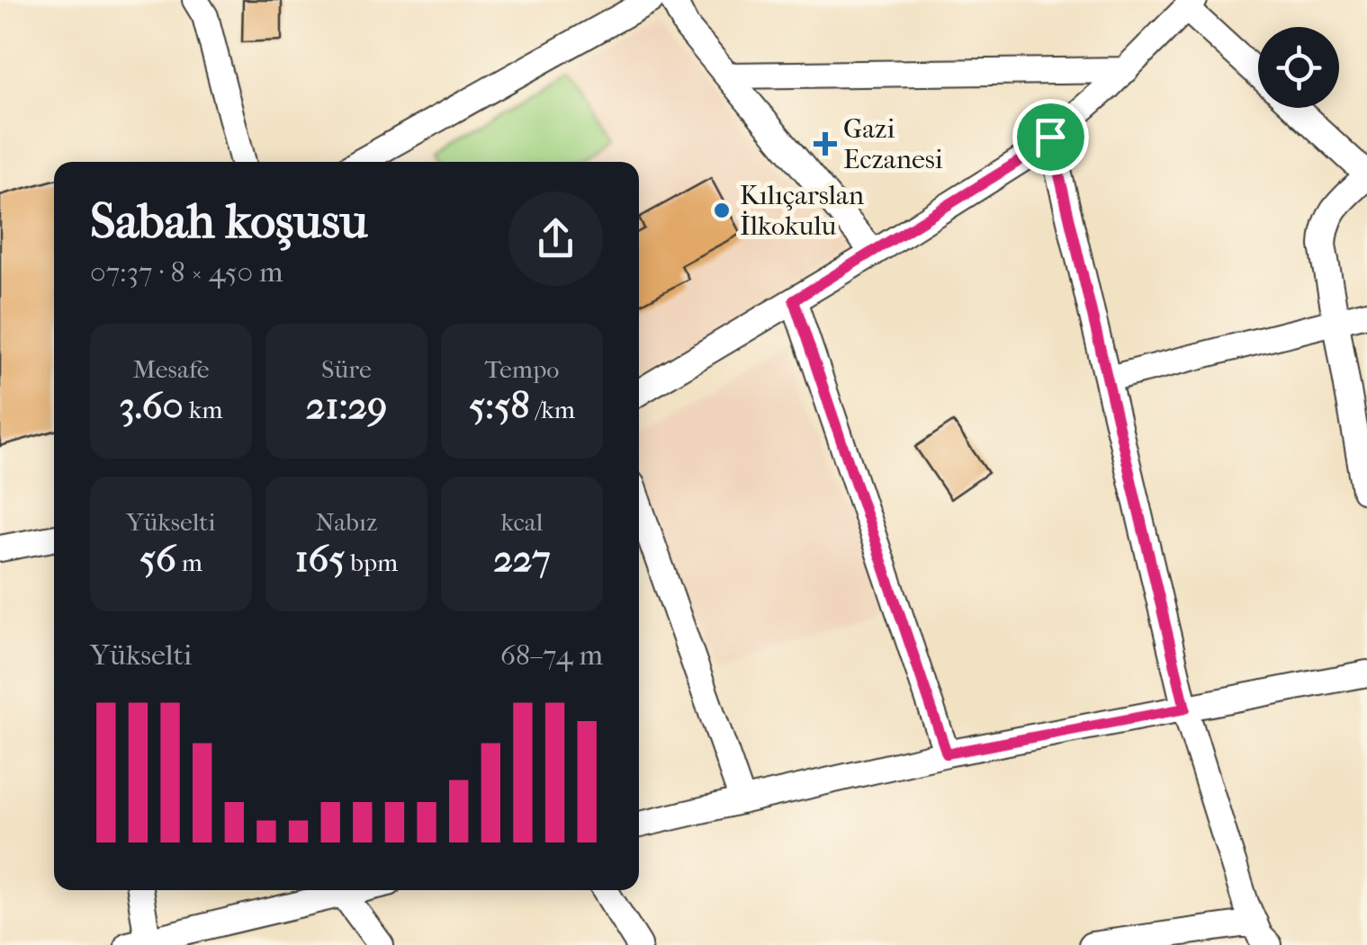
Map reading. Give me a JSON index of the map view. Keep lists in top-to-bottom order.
{
  "places": {
    "health": ["Gazi Eczanesi"],
    "other": ["Kılıçarslan İlkokulu"]
  },
  "page": {
    "heading": ["Sabah koşusu", "07:37 · 8 × 450 m"],
    "stats": [
      ["Mesafe", "3.60 km"],
      ["Süre", "21:29"],
      ["Tempo", "5:58 /km"],
      ["Yükselti", "56 m"],
      ["Nabız", "165 bpm"],
      ["kcal", "227"]
    ],
    "chart": ["Yükselti", "68–74 m"]
  }
}
